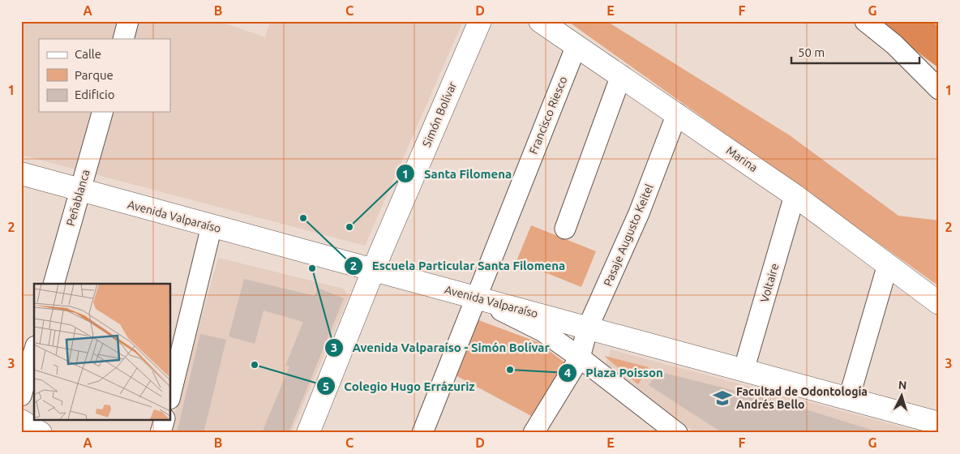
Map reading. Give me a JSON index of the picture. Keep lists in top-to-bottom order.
{
  "streets": {
    "street": [
      "Simón Bolívar",
      "Francisco Riesco",
      "Marina",
      "Peñablanca",
      "Avenida Valparaíso",
      "Pasaje Augusto Keitel",
      "Voltaire"
    ]
  },
  "crossings": [
    ["Simón Bolívar", "Avenida Valparaíso"],
    ["Francisco Riesco", "Marina"],
    ["Francisco Riesco", "Avenida Valparaíso"],
    ["Marina", "Pasaje Augusto Keitel"],
    ["Marina", "Voltaire"],
    ["Peñablanca", "Avenida Valparaíso"],
    ["Avenida Valparaíso", "Pasaje Augusto Keitel"],
    ["Avenida Valparaíso", "Voltaire"]
  ],
  "places": {
    "other": [
      "Escuela Particular Santa Filomena",
      "Santa Filomena",
      "Avenida Valparaíso - Simón Bolívar",
      "Colegio Hugo Errázuriz",
      "Plaza Poisson"
    ],
    "school or university": ["Facultad de Odontología Andrés Bello"]
  },
  "legend": ["Calle", "Parque", "Edificio"],
  "scale_bar": "50 m",
  "north": "top",
  "grid": {
    "columns": [
      "A",
      "B",
      "C",
      "D",
      "E",
      "F",
      "G"
    ],
    "rows": ["1", "2", "3"]
  }
}
